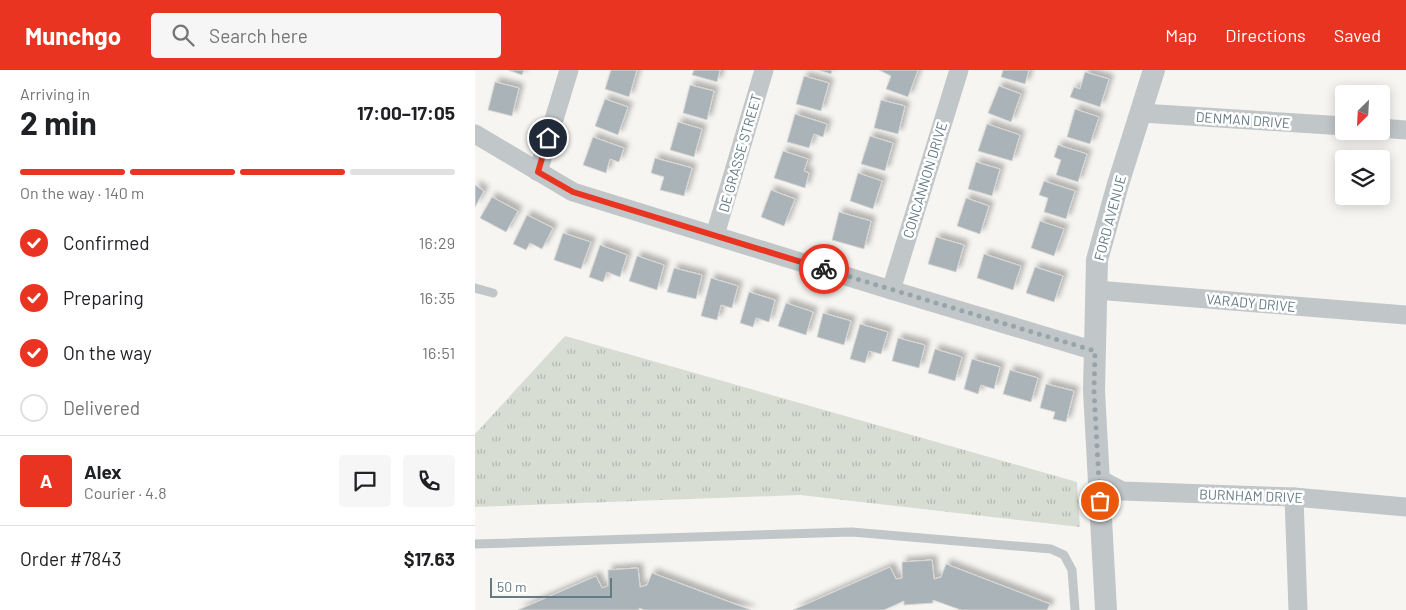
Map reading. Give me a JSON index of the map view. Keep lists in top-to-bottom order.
{
  "streets": {
    "street": [
      "DENMAN DRIVE",
      "DE GRASSE STREET",
      "CONCANNON DRIVE",
      "FORD AVENUE",
      "VARADY DRIVE",
      "BURNHAM DRIVE"
    ]
  },
  "crossings": [
    ["DENMAN DRIVE", "FORD AVENUE"],
    ["FORD AVENUE", "VARADY DRIVE"],
    ["FORD AVENUE", "BURNHAM DRIVE"]
  ],
  "scale_bar": "50 m",
  "north": "bottom left",
  "page": {
    "header": "Munchgo",
    "search": "Search here",
    "nav": ["Map", "Directions", "Saved"],
    "heading": ["2 min", "Arriving in", "17:00–17:05"],
    "panel": [
      "Alex",
      "Courier · 4.8",
      "Order #7843",
      "$17.63"
    ],
    "bar": "On the way · 140 m",
    "list": [
      ["Confirmed", "16:29"],
      ["Preparing", "16:35"],
      ["On the way", "16:51"],
      "Delivered"
    ],
    "round": "A",
    "scale": "50 m"
  }
}
